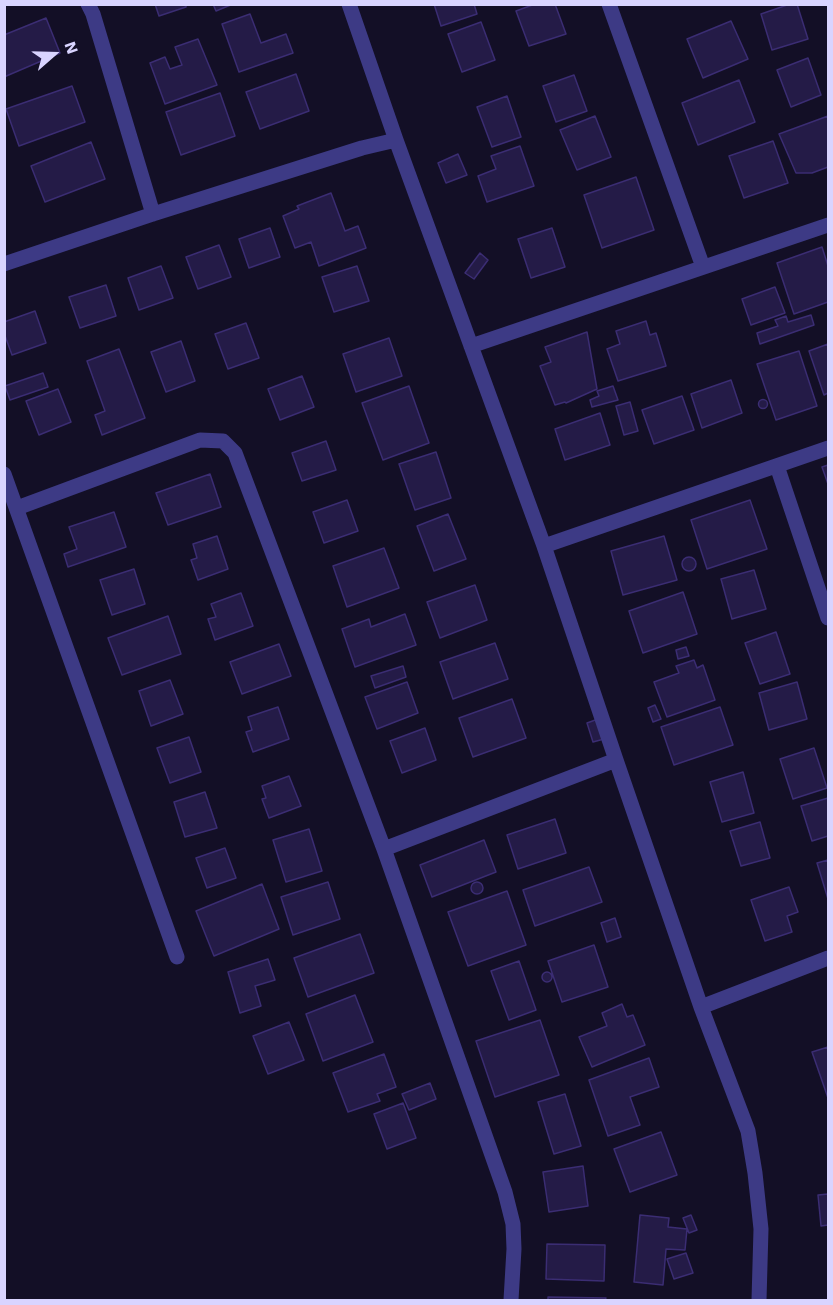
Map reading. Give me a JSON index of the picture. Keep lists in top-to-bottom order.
{
  "north": "right"
}
